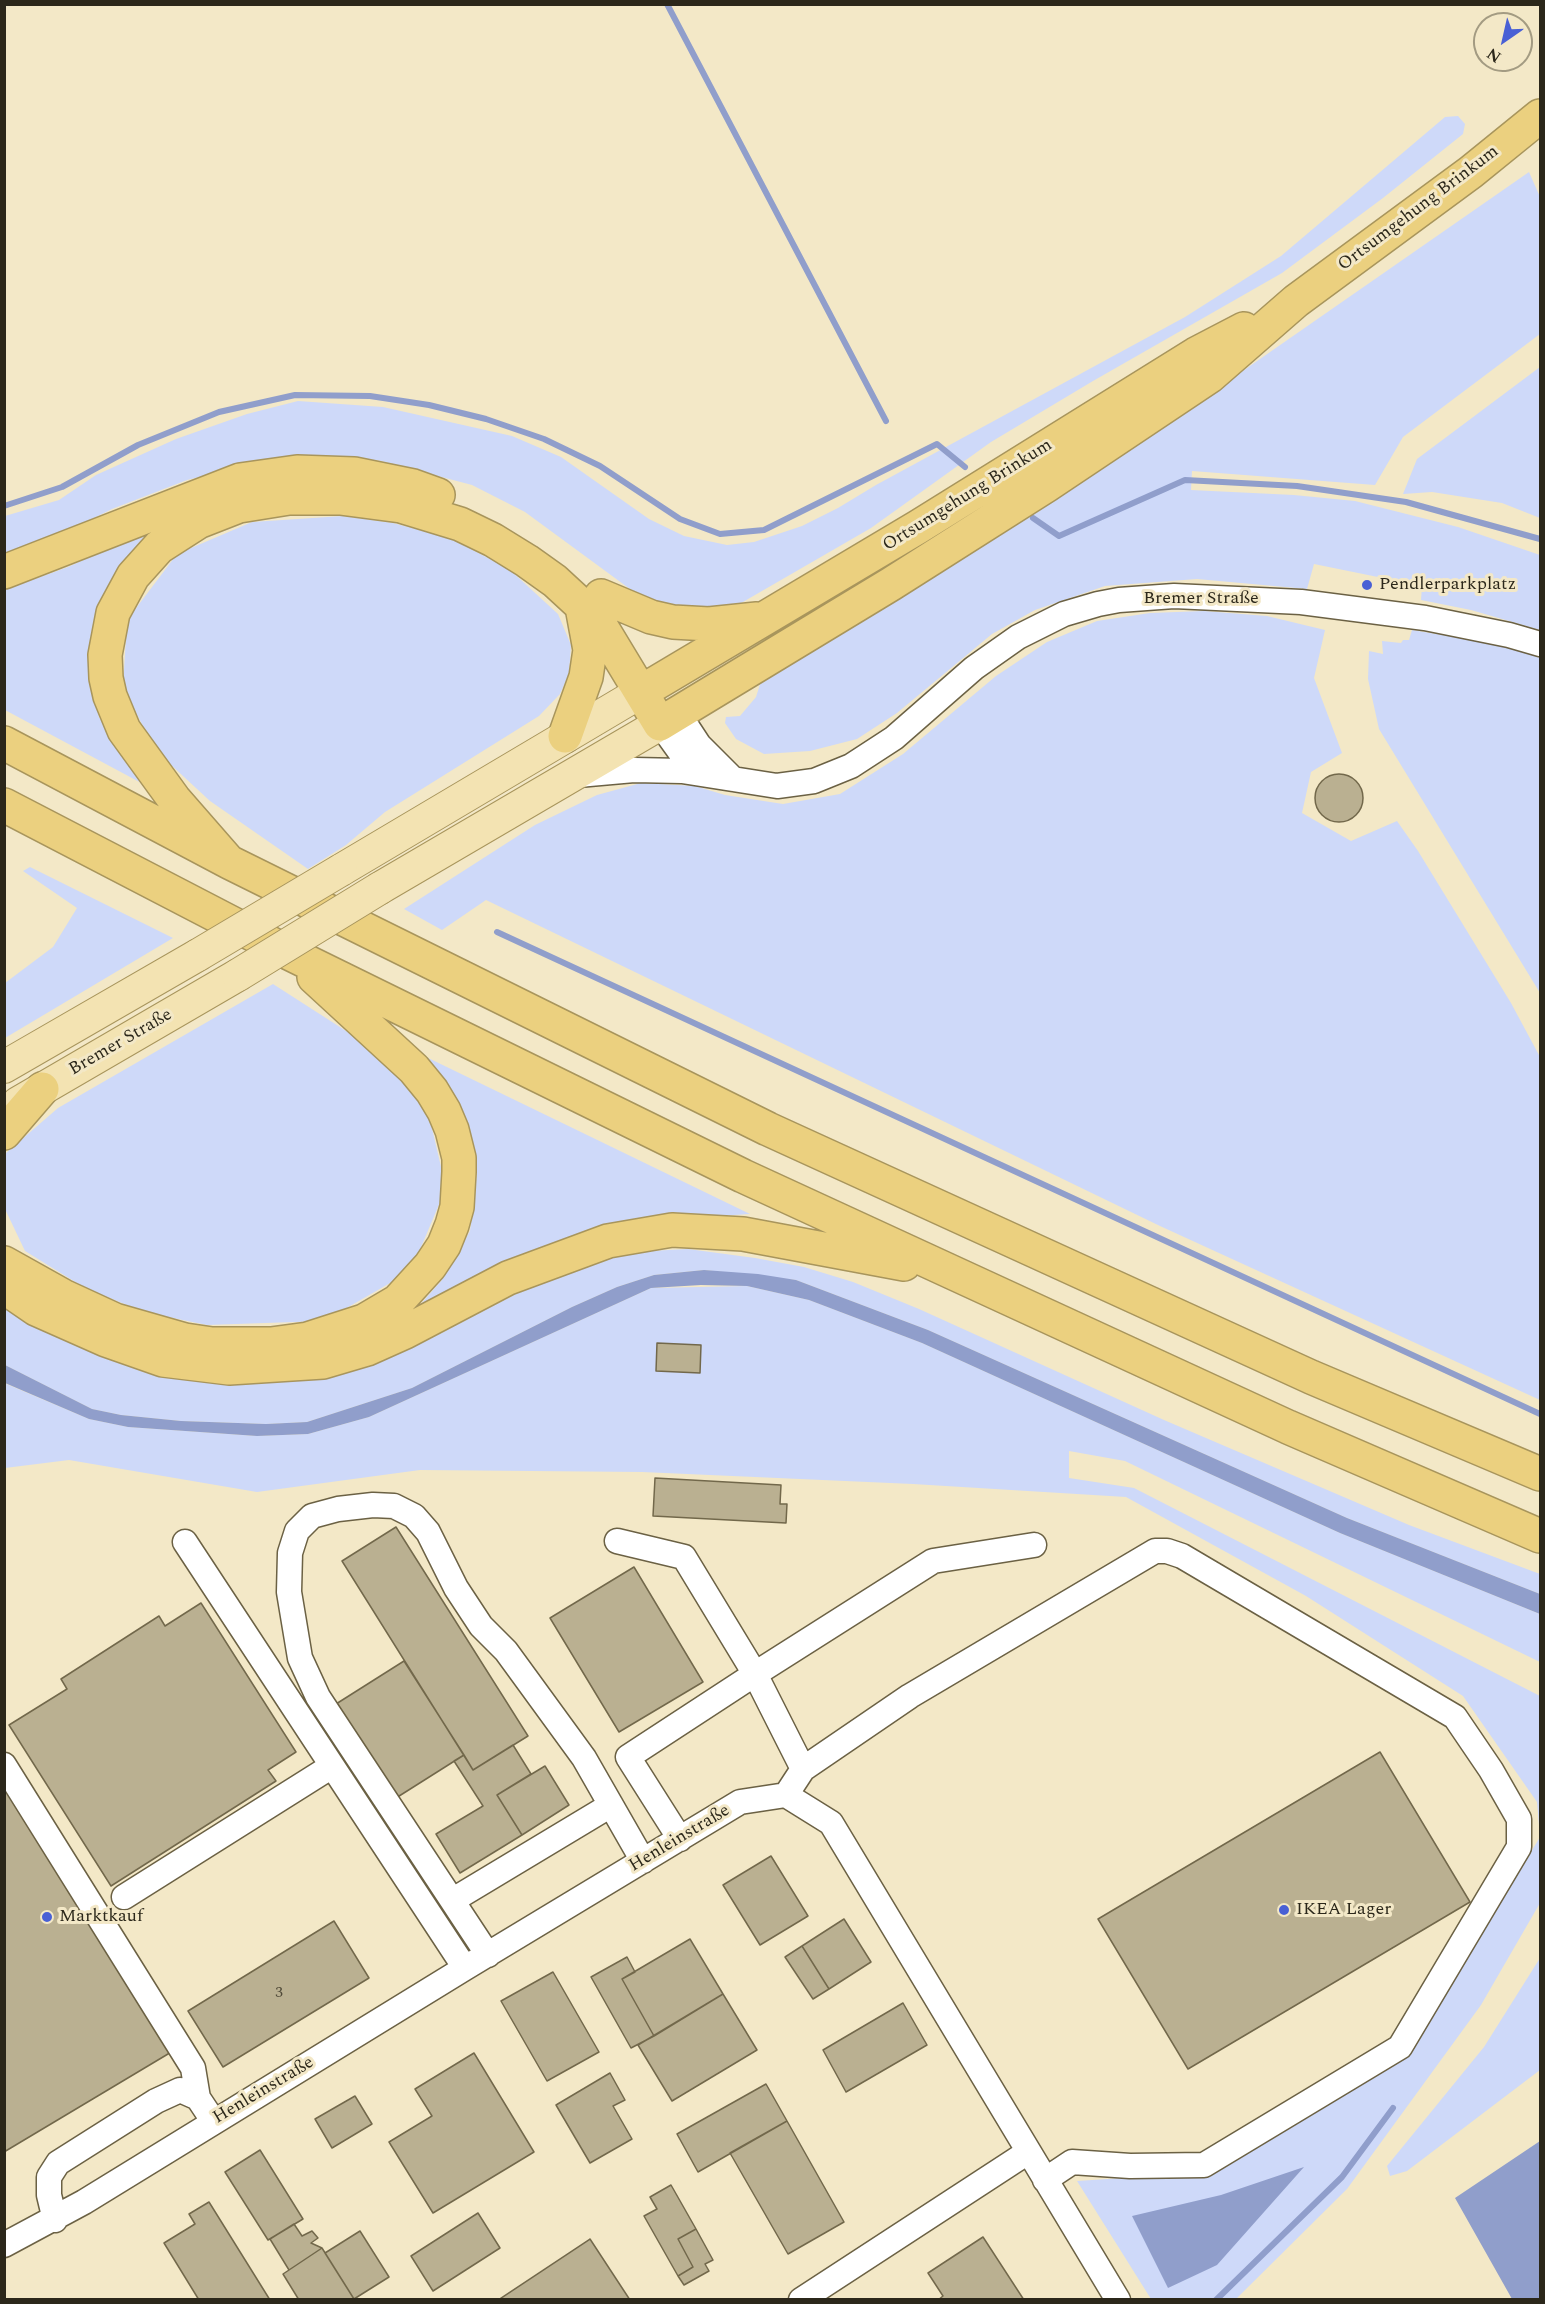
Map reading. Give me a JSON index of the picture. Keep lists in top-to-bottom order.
{
  "streets": {
    "highway": ["Ortsumgehung Brinkum"],
    "main road": ["Bremer Straße"],
    "street": ["Henleinstraße"]
  },
  "crossings": [
    ["Ortsumgehung Brinkum", "Bremer Straße"]
  ],
  "places": ["Pendlerparkplatz", "IKEA Lager", "Marktkauf"],
  "house_numbers": ["3"],
  "north": "bottom left"
}
